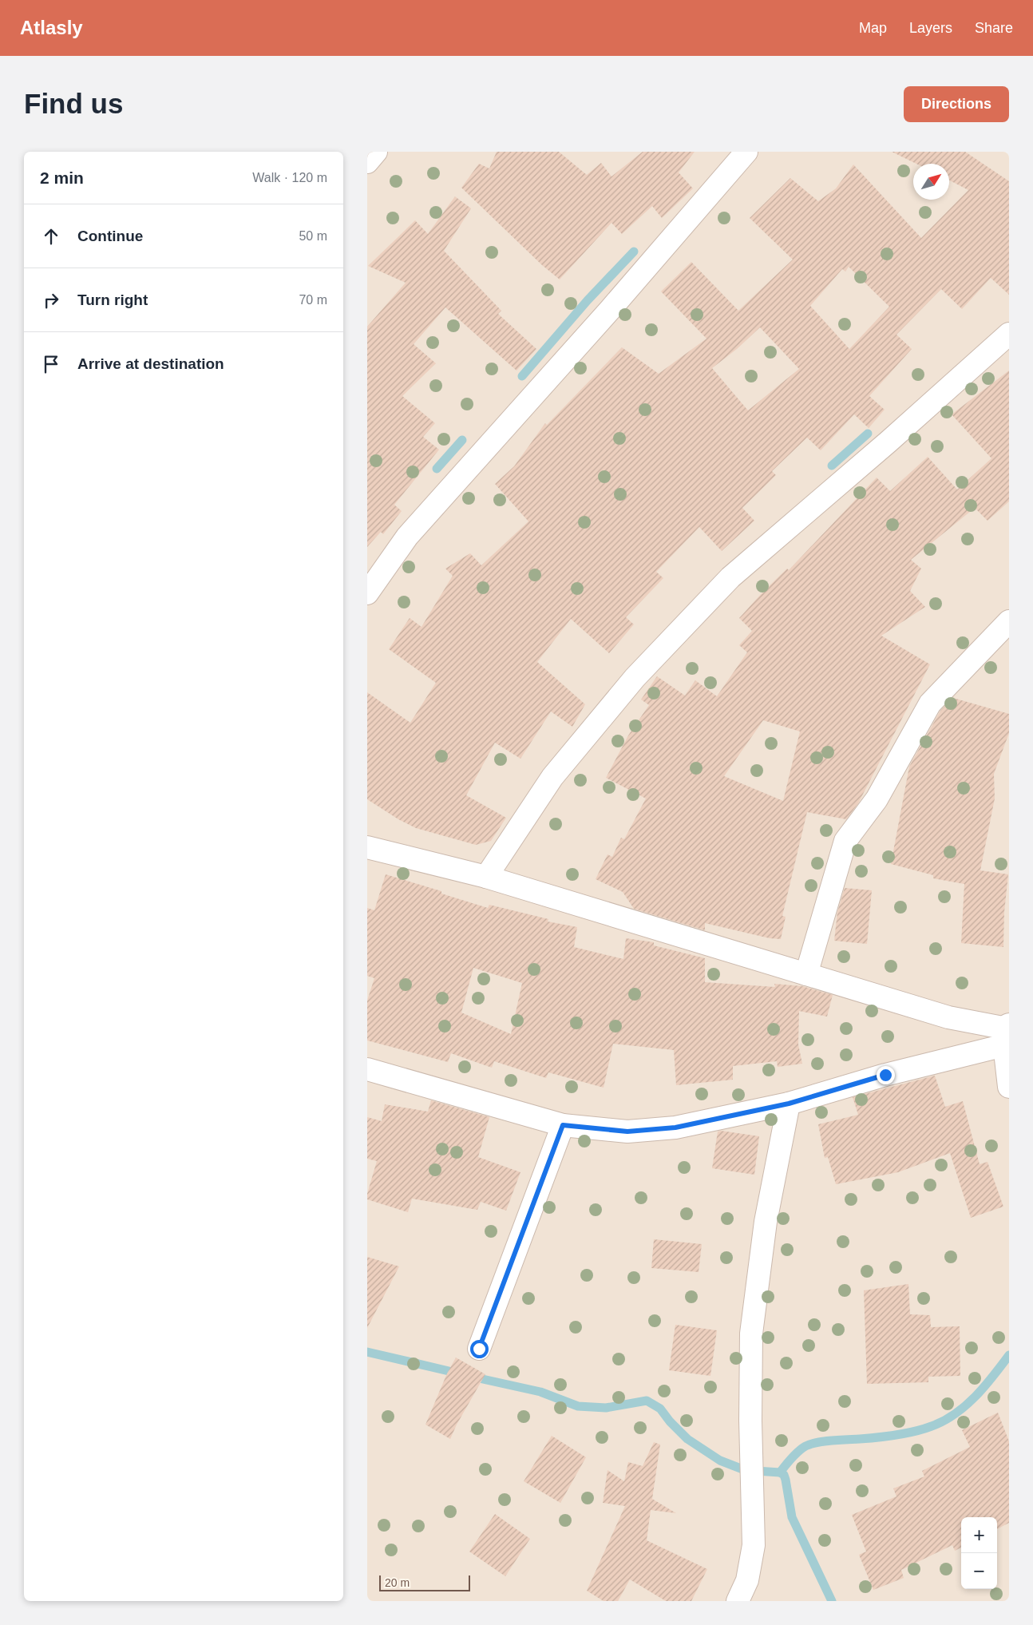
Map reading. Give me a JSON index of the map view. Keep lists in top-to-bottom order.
{
  "scale_bar": "20 m",
  "north": "top right",
  "page": {
    "header": "Atlasly",
    "nav": ["Map", "Layers", "Share"],
    "buttons": "Directions",
    "title": "Find us",
    "heading": ["2 min", "Walk · 120 m"],
    "list": [
      ["Continue", "50 m"],
      ["Turn right", "70 m"],
      "Arrive at destination"
    ],
    "map_buttons": ["+", "−"],
    "scale": "20 m"
  }
}
